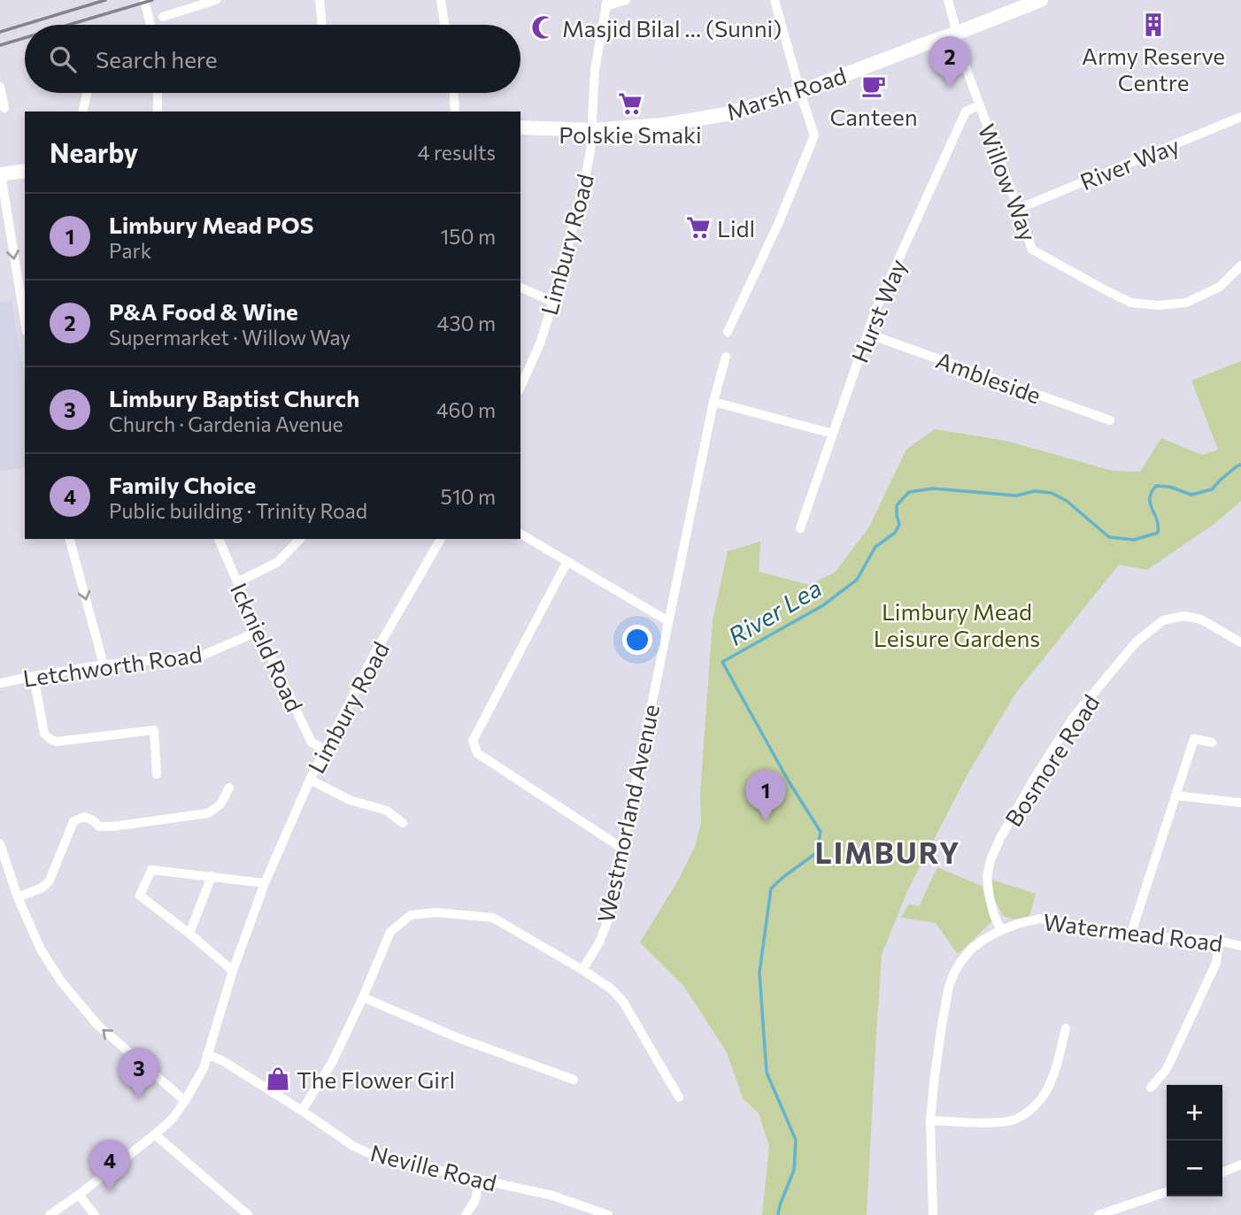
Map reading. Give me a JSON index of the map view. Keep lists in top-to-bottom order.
{
  "streets": {
    "main road": ["Marsh Road"],
    "street": [
      "River Way",
      "Willow Way",
      "Limbury Road",
      "Hurst Way",
      "Ambleside",
      "Icknield Road",
      "Letchworth Road",
      "Bosmore Road",
      "Westmorland Avenue",
      "Watermead Road",
      "Neville Road"
    ]
  },
  "crossings": [
    ["Marsh Road", "Willow Way"],
    ["Marsh Road", "Limbury Road"],
    ["River Way", "Willow Way"],
    ["Willow Way", "Hurst Way"],
    ["Limbury Road", "Icknield Road"],
    ["Limbury Road", "Neville Road"],
    ["Hurst Way", "Ambleside"],
    ["Icknield Road", "Letchworth Road"],
    ["Bosmore Road", "Watermead Road"]
  ],
  "districts": ["LIMBURY"],
  "water": ["River Lea"],
  "parks": ["Limbury Mead Leisure Gardens"],
  "places": {
    "building": ["Army Reserve Centre"],
    "mosque": ["Masjid Bilal ... (Sunni)"],
    "cafe": ["Canteen"],
    "supermarket": ["Polskie Smaki", "Lidl"],
    "shop": ["The Flower Girl"]
  },
  "page": {
    "search": "Search here",
    "pins": [
      "2",
      "1",
      "3",
      "4"
    ],
    "heading": ["Nearby", "4 results"],
    "list": [
      {
        "mark": "1",
        "name": "Limbury Mead POS",
        "note": "Park",
        "value": "150 m"
      },
      {
        "mark": "2",
        "name": "P&A Food & Wine",
        "note": "Supermarket · Willow Way",
        "value": "430 m"
      },
      {
        "mark": "3",
        "name": "Limbury Baptist Church",
        "note": "Church · Gardenia Avenue",
        "value": "460 m"
      },
      {
        "mark": "4",
        "name": "Family Choice",
        "note": "Public building · Trinity Road",
        "value": "510 m"
      }
    ],
    "map_buttons": ["+", "−"]
  }
}
